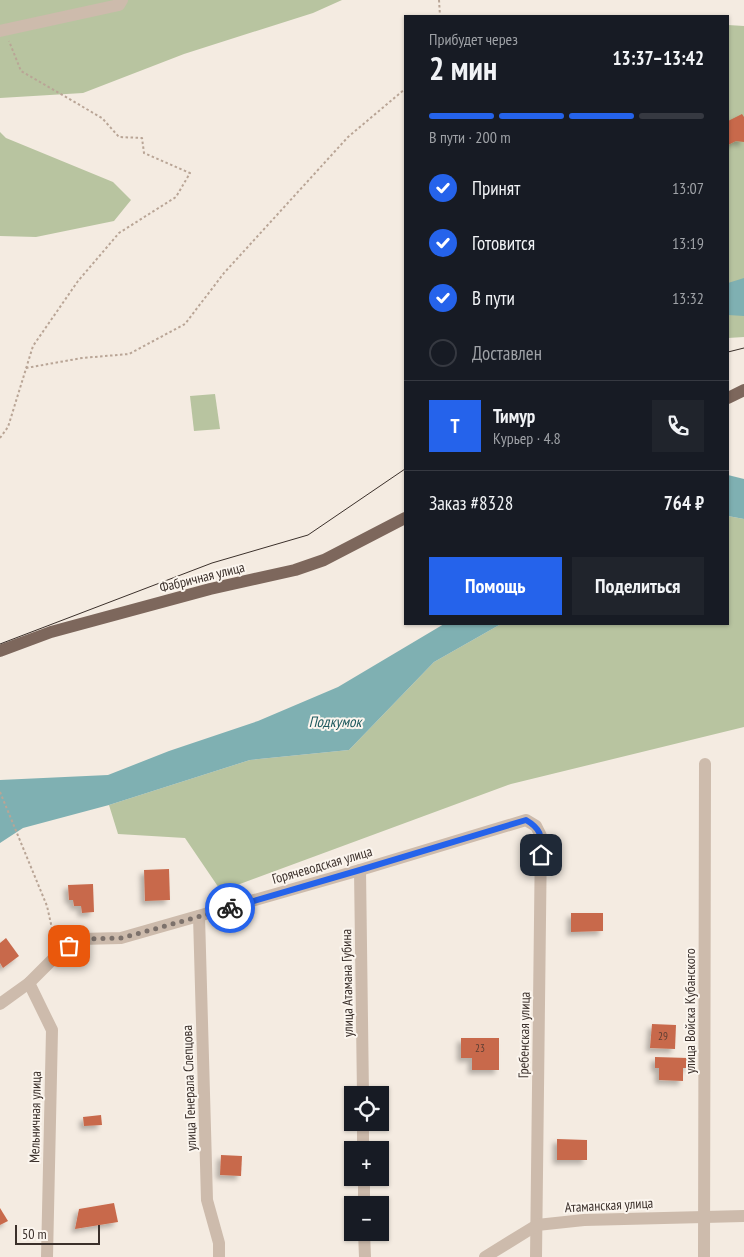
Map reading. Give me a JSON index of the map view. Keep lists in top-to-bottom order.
{
  "streets": {
    "main road": ["Фабричная улица"],
    "street": [
      "Горячеводская улица",
      "улица Атамана Губина",
      "улица Войска Кубанского",
      "Гребенская улица",
      "улица Генерала Слепцова",
      "Мельничная улица",
      "Атаманская улица"
    ]
  },
  "crossings": [
    ["Горячеводская улица", "улица Атамана Губина"],
    ["Горячеводская улица", "Гребенская улица"],
    ["Горячеводская улица", "улица Генерала Слепцова"],
    ["Горячеводская улица", "Мельничная улица"],
    ["улица Войска Кубанского", "Атаманская улица"],
    ["Гребенская улица", "Атаманская улица"]
  ],
  "water": ["Подкумок"],
  "house_numbers": ["29", "23"],
  "scale_bar": "50 m",
  "page": {
    "heading": ["2 мин", "Прибудет через", "13:37–13:42"],
    "panel": [
      "Тимур",
      "Курьер · 4.8",
      "Заказ #8328",
      "764 ₽"
    ],
    "bar": "В пути · 200 m",
    "list": [
      ["Принят", "13:07"],
      ["Готовится", "13:19"],
      ["В пути", "13:32"],
      "Доставлен"
    ],
    "round": "Т",
    "buttons": ["Помощь", "Поделиться"],
    "map_buttons": ["+", "−"],
    "scale": "50 m"
  }
}
